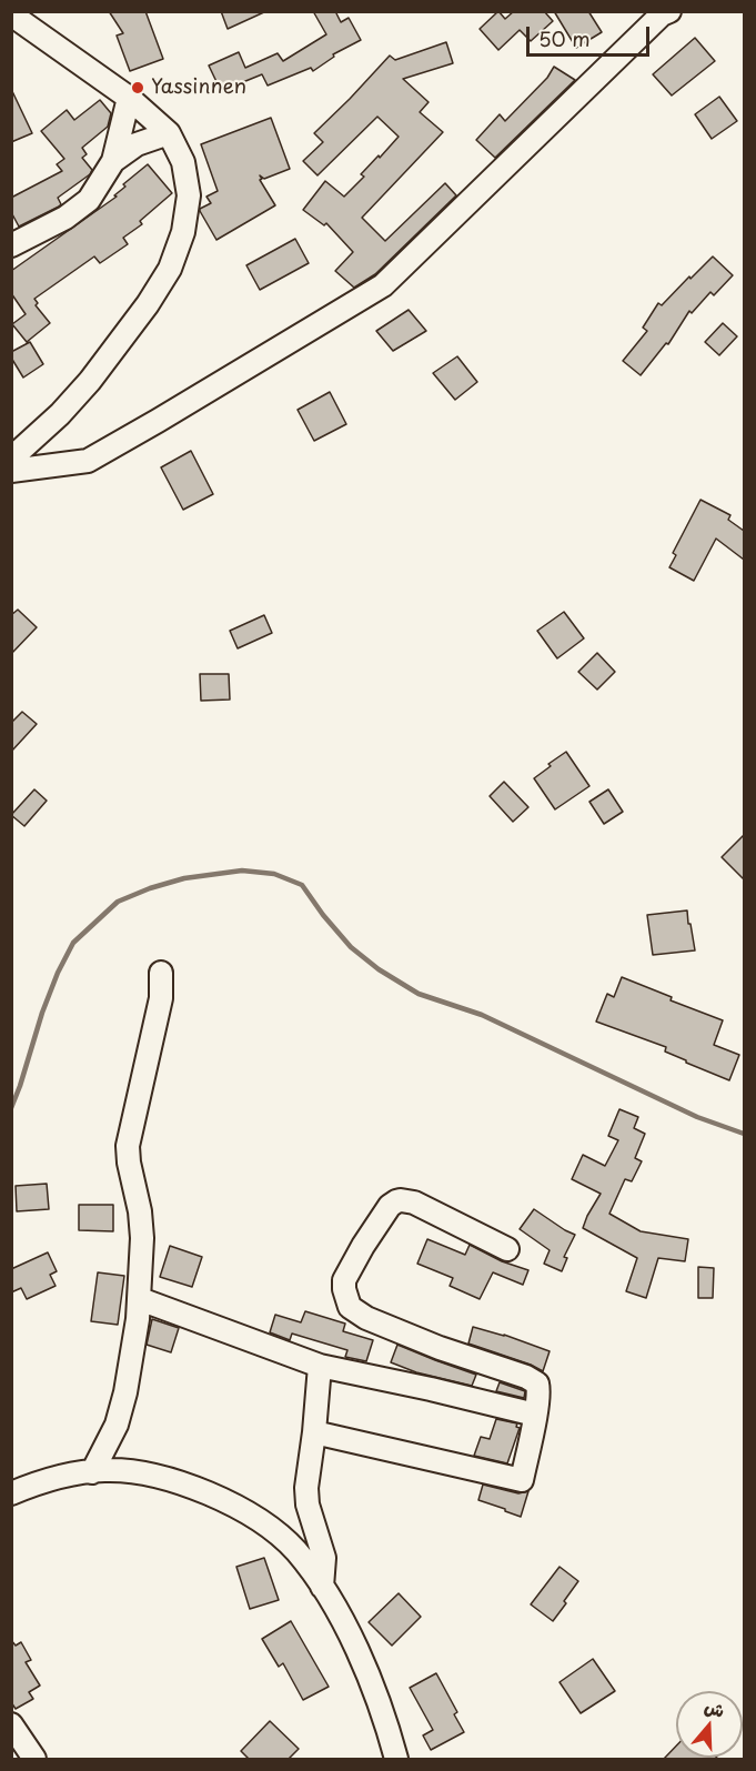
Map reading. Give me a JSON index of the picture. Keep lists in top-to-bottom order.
{
  "places": ["Yassinnen"],
  "scale_bar": "50 m",
  "north": "top"
}
